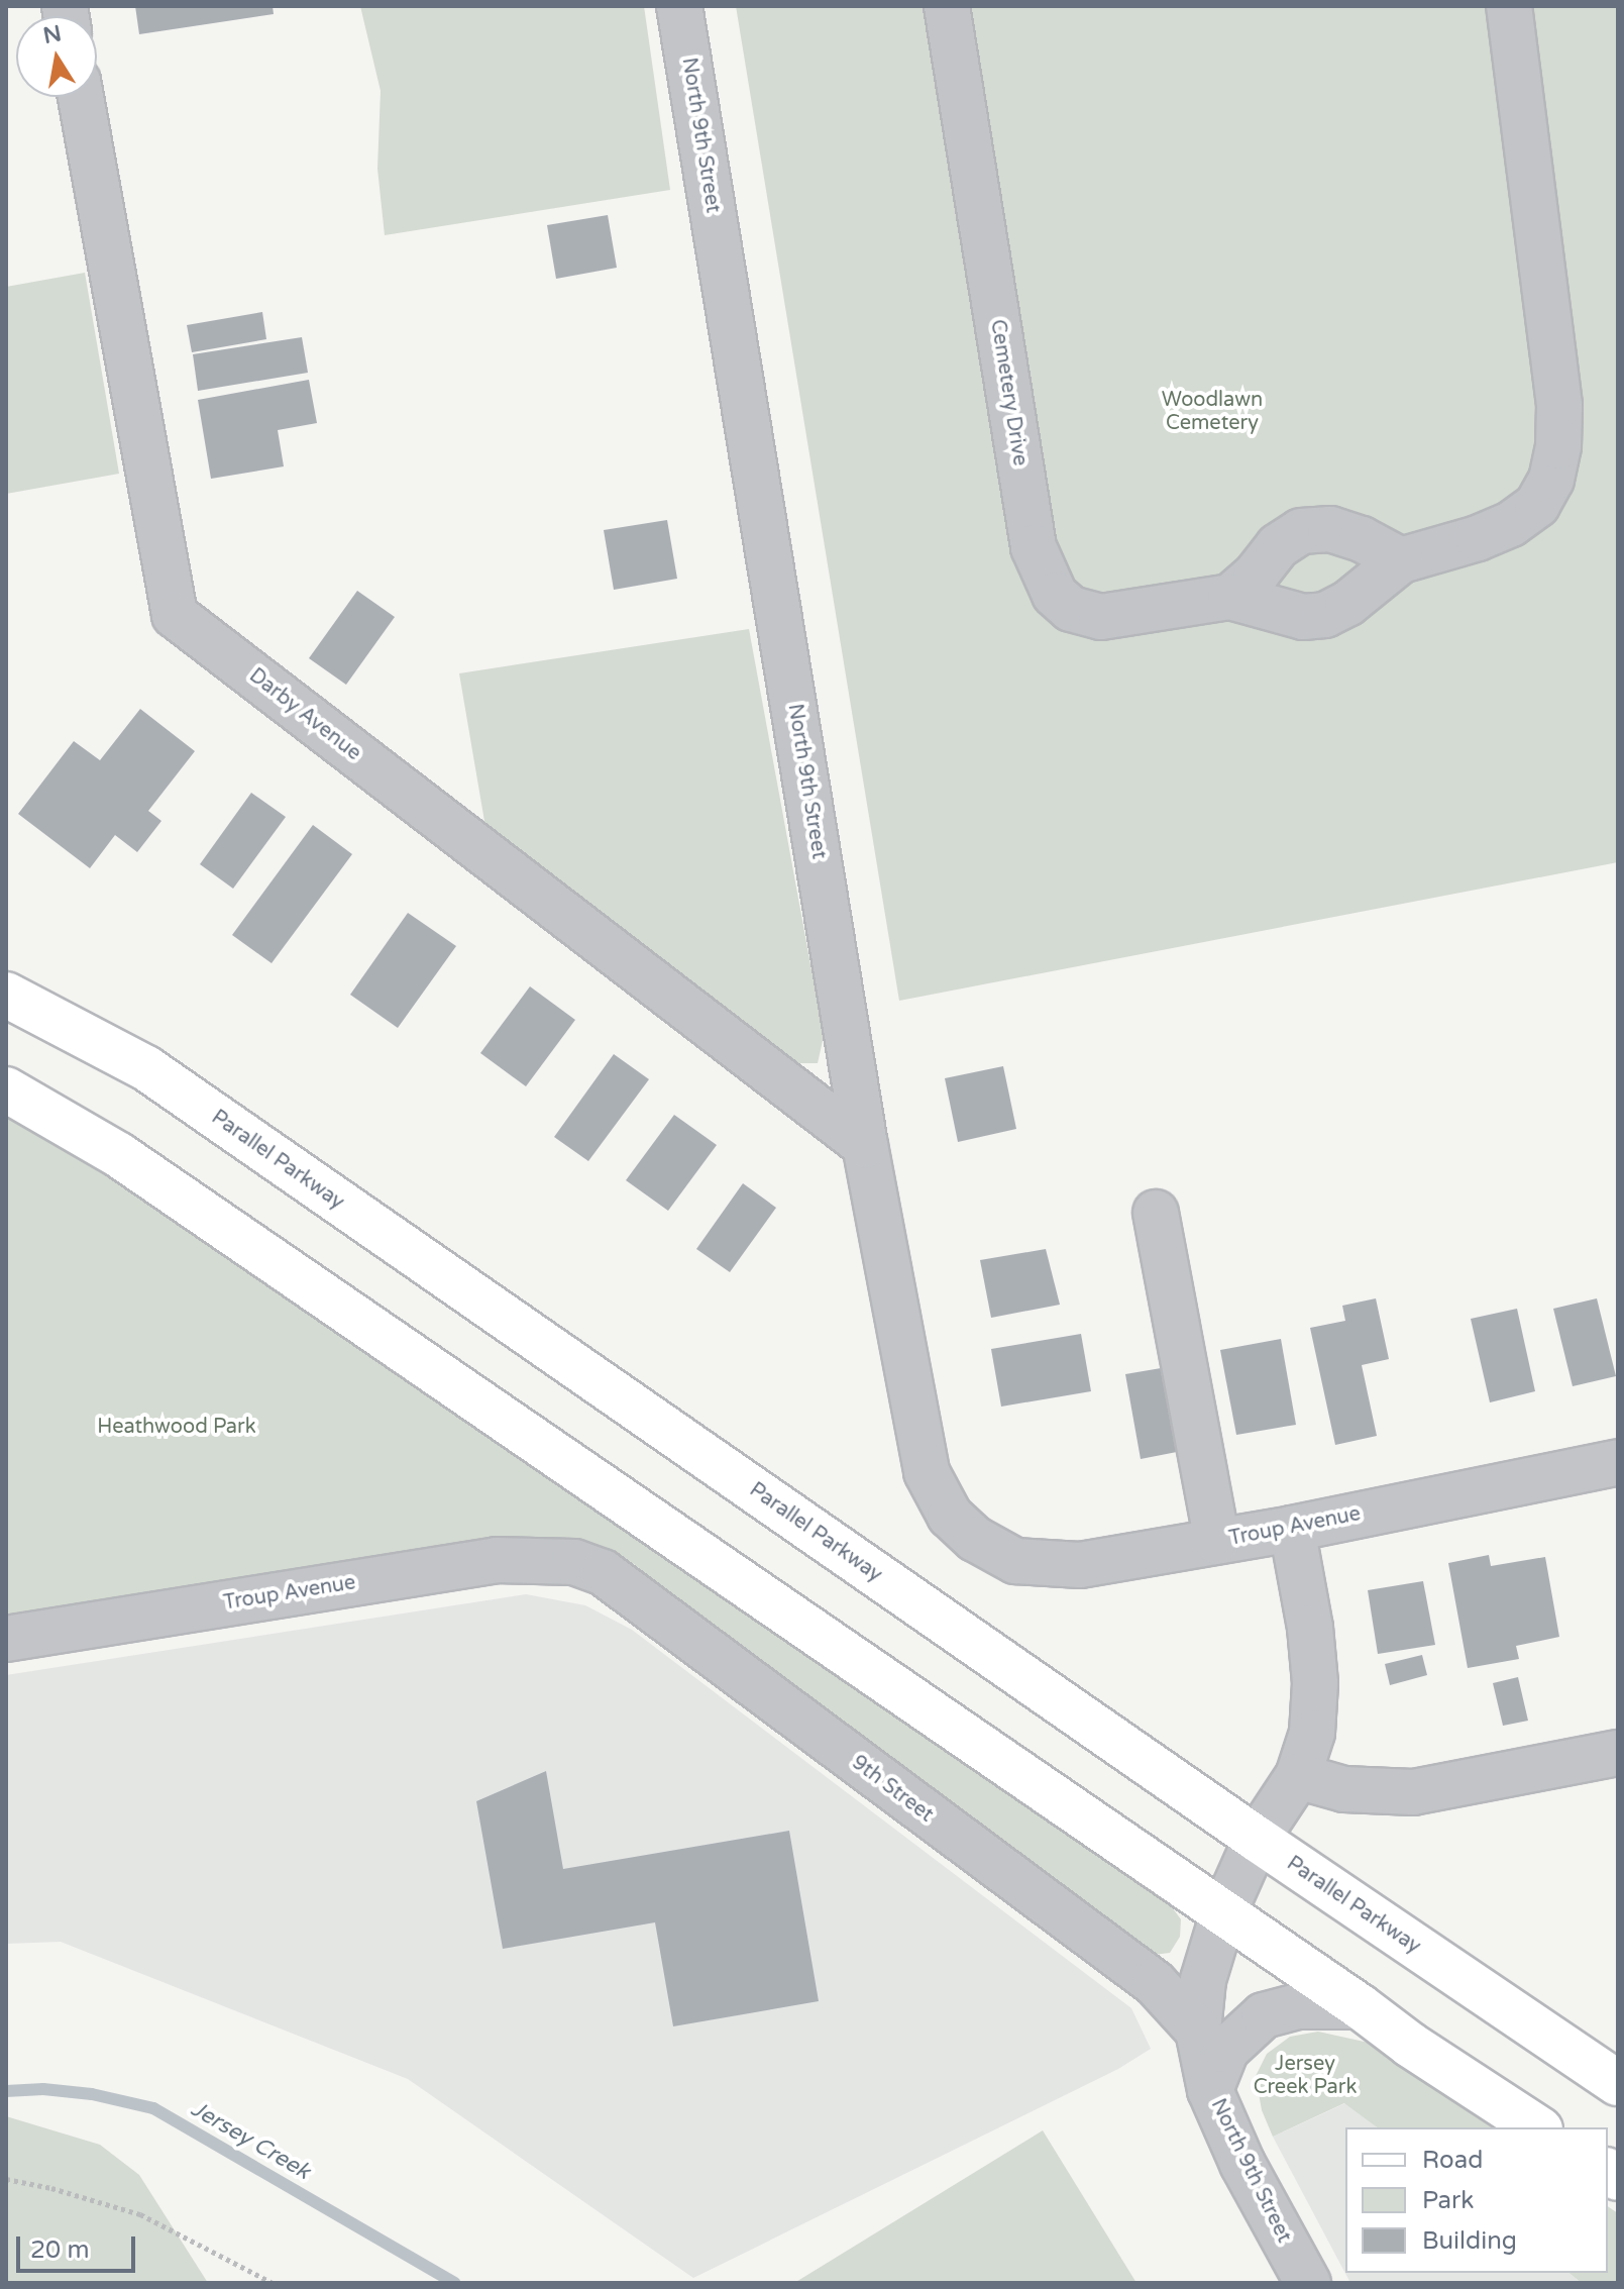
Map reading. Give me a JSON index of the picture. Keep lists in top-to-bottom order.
{
  "streets": {
    "main road": ["Parallel Parkway"],
    "street": [
      "North 9th Street",
      "Cemetery Drive",
      "Darby Avenue",
      "Troup Avenue",
      "9th Street"
    ]
  },
  "crossings": [
    ["North 9th Street", "Darby Avenue"],
    ["North 9th Street", "Troup Avenue"],
    ["North 9th Street", "9th Street"],
    ["Troup Avenue", "9th Street"]
  ],
  "water": ["Jersey Creek"],
  "parks": ["Woodlawn Cemetery", "Heathwood Park", "Jersey Creek Park"],
  "legend": ["Road", "Park", "Building"],
  "scale_bar": "20 m",
  "north": "top"
}
